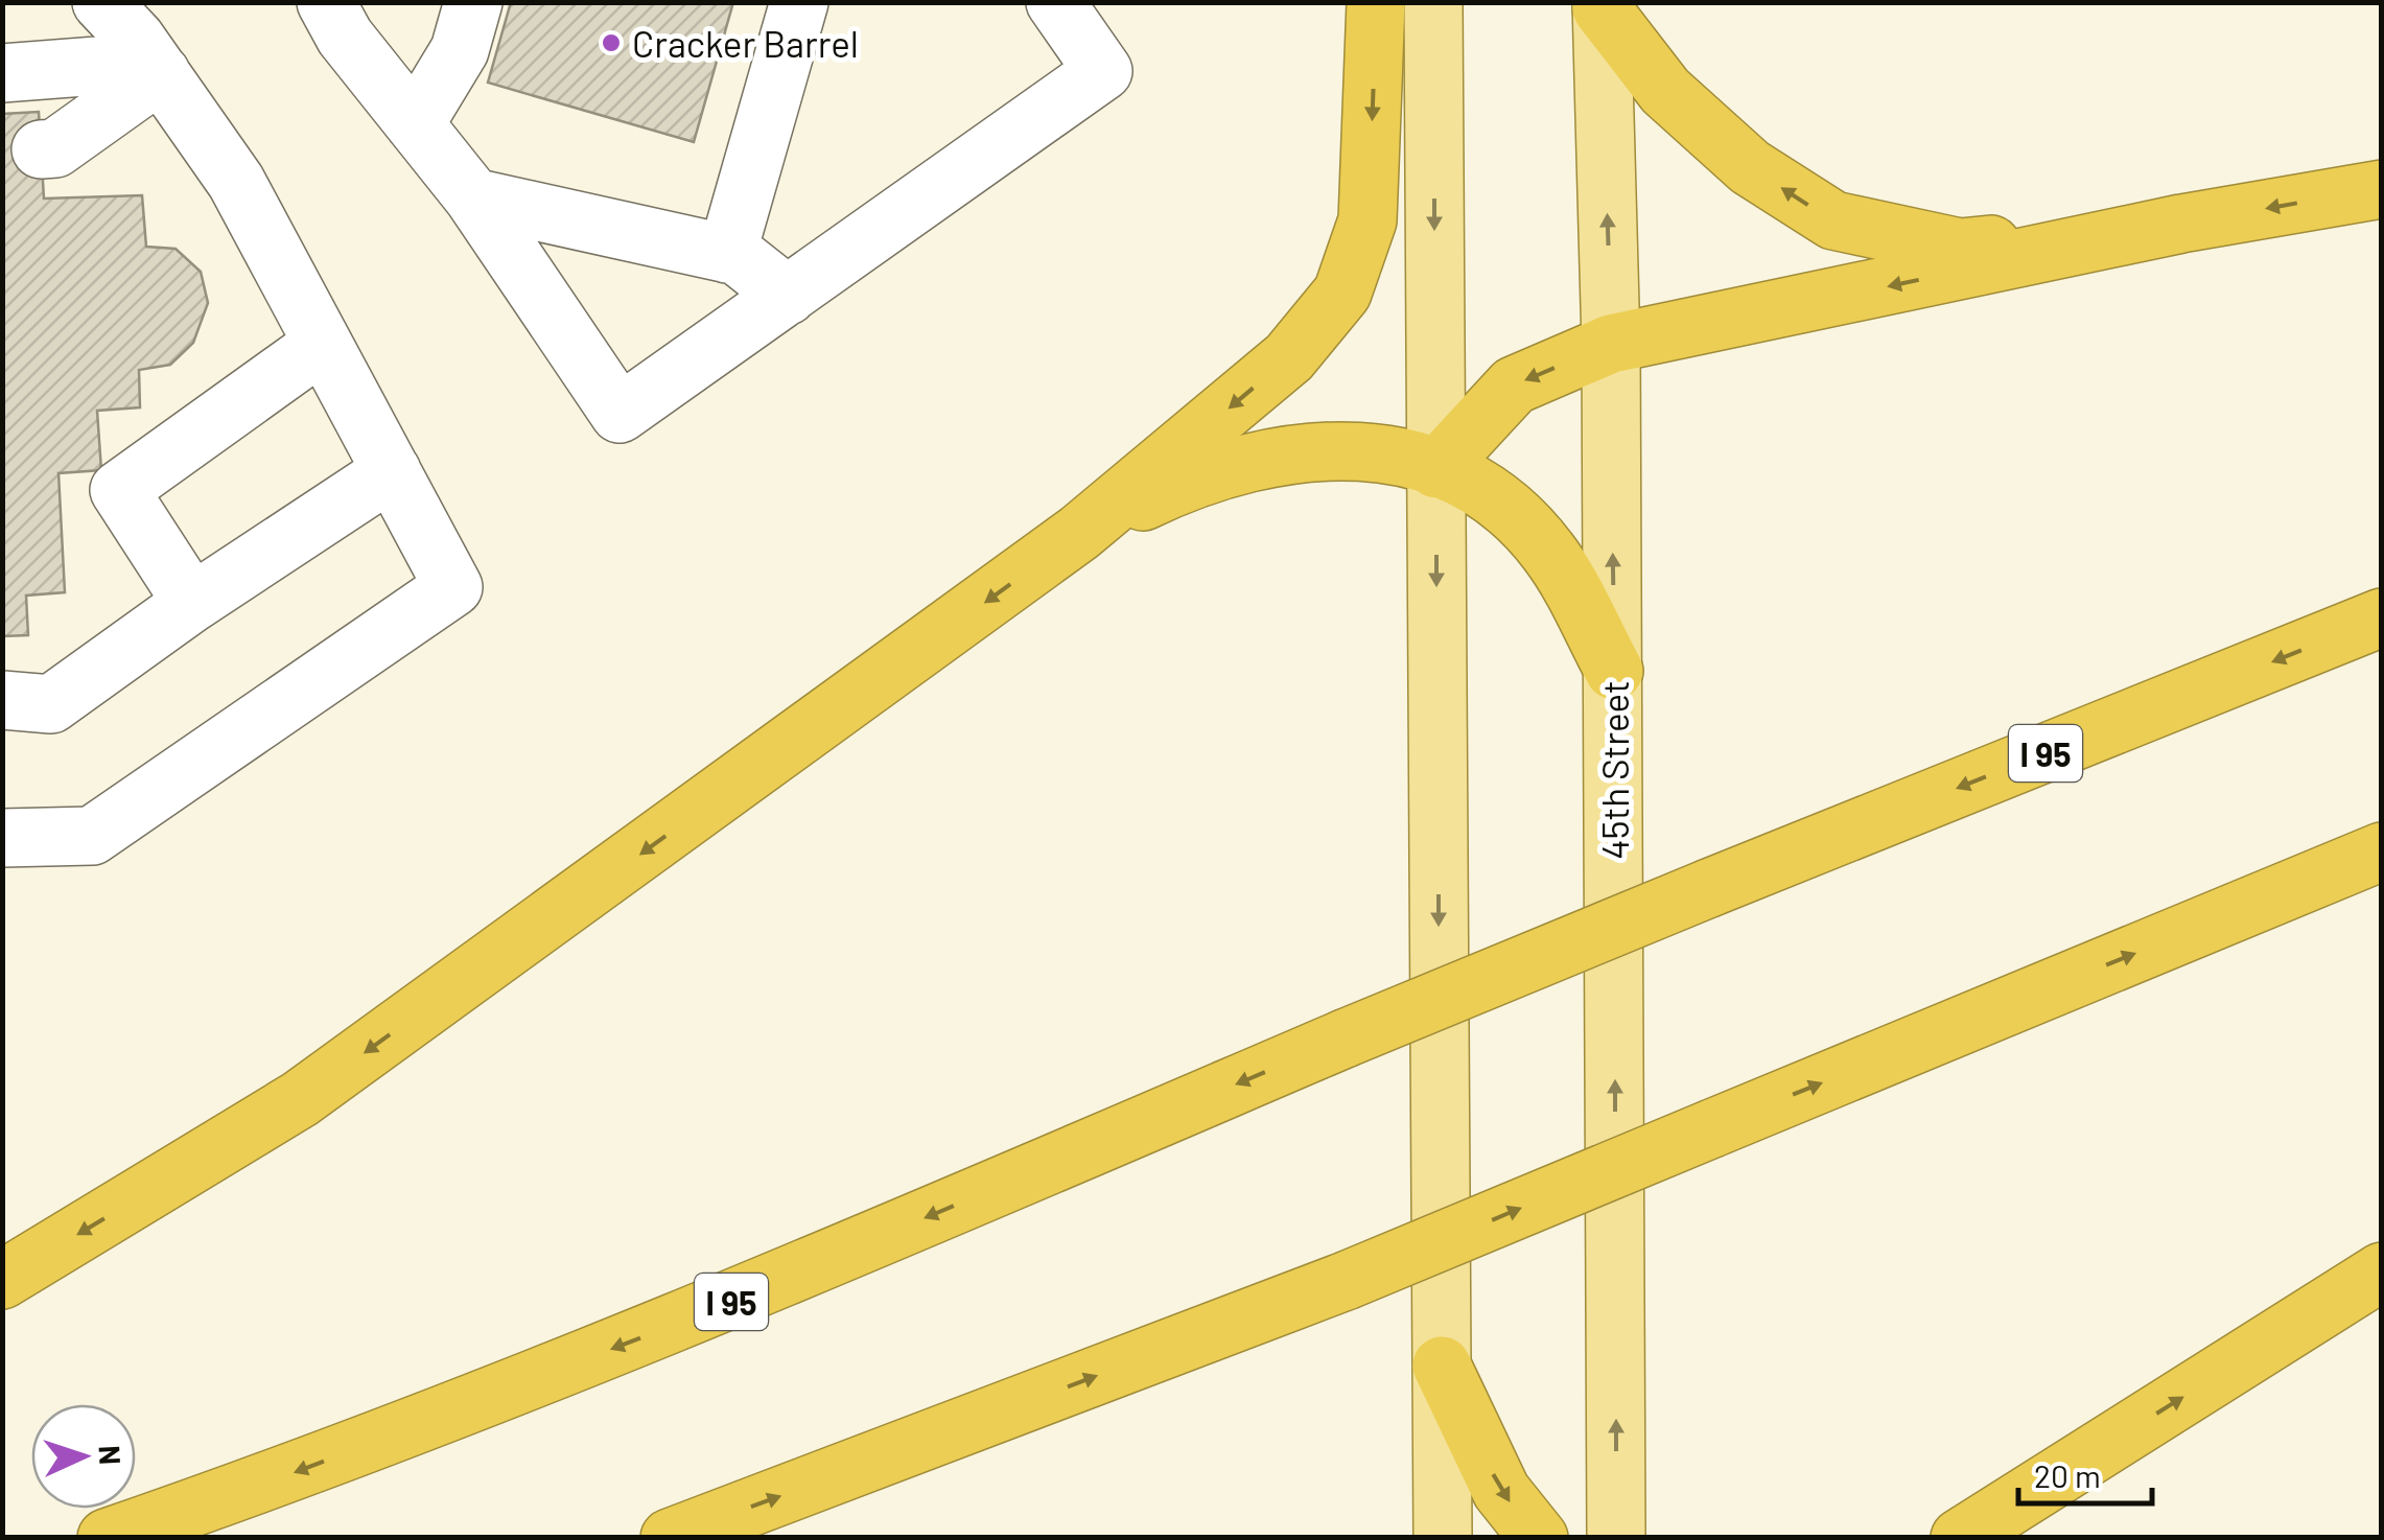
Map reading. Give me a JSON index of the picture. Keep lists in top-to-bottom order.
{
  "streets": {
    "highway": ["I 95"],
    "main road": ["45th Street"]
  },
  "places": ["Cracker Barrel"],
  "scale_bar": "20 m",
  "north": "right"
}
